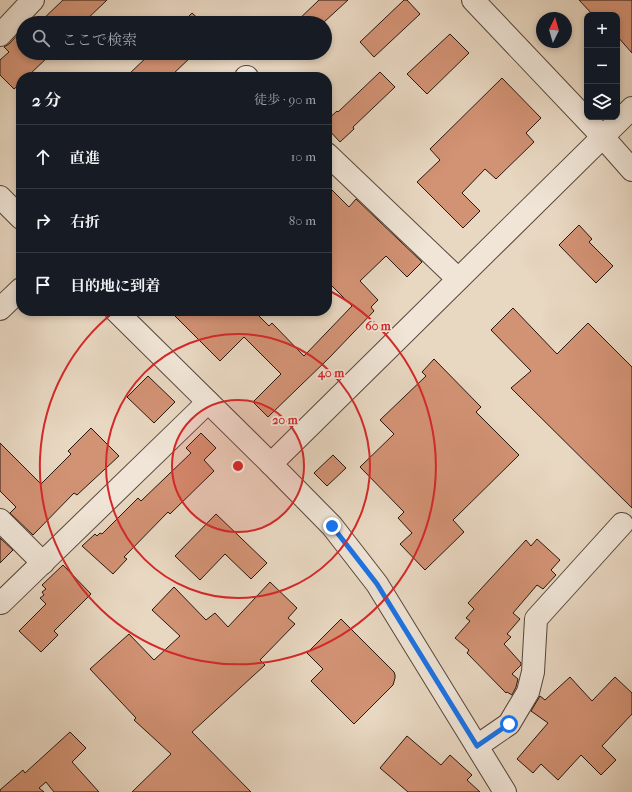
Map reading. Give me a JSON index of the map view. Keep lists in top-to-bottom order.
{
  "north": "top",
  "page": {
    "map_buttons": ["+", "−"],
    "search": "ここで検索",
    "heading": ["2 分", "徒歩 · 90 m"],
    "list": [
      ["直進", "10 m"],
      ["右折", "80 m"],
      "目的地に到着"
    ]
  },
  "rings": ["60 m", "40 m", "20 m"]
}
